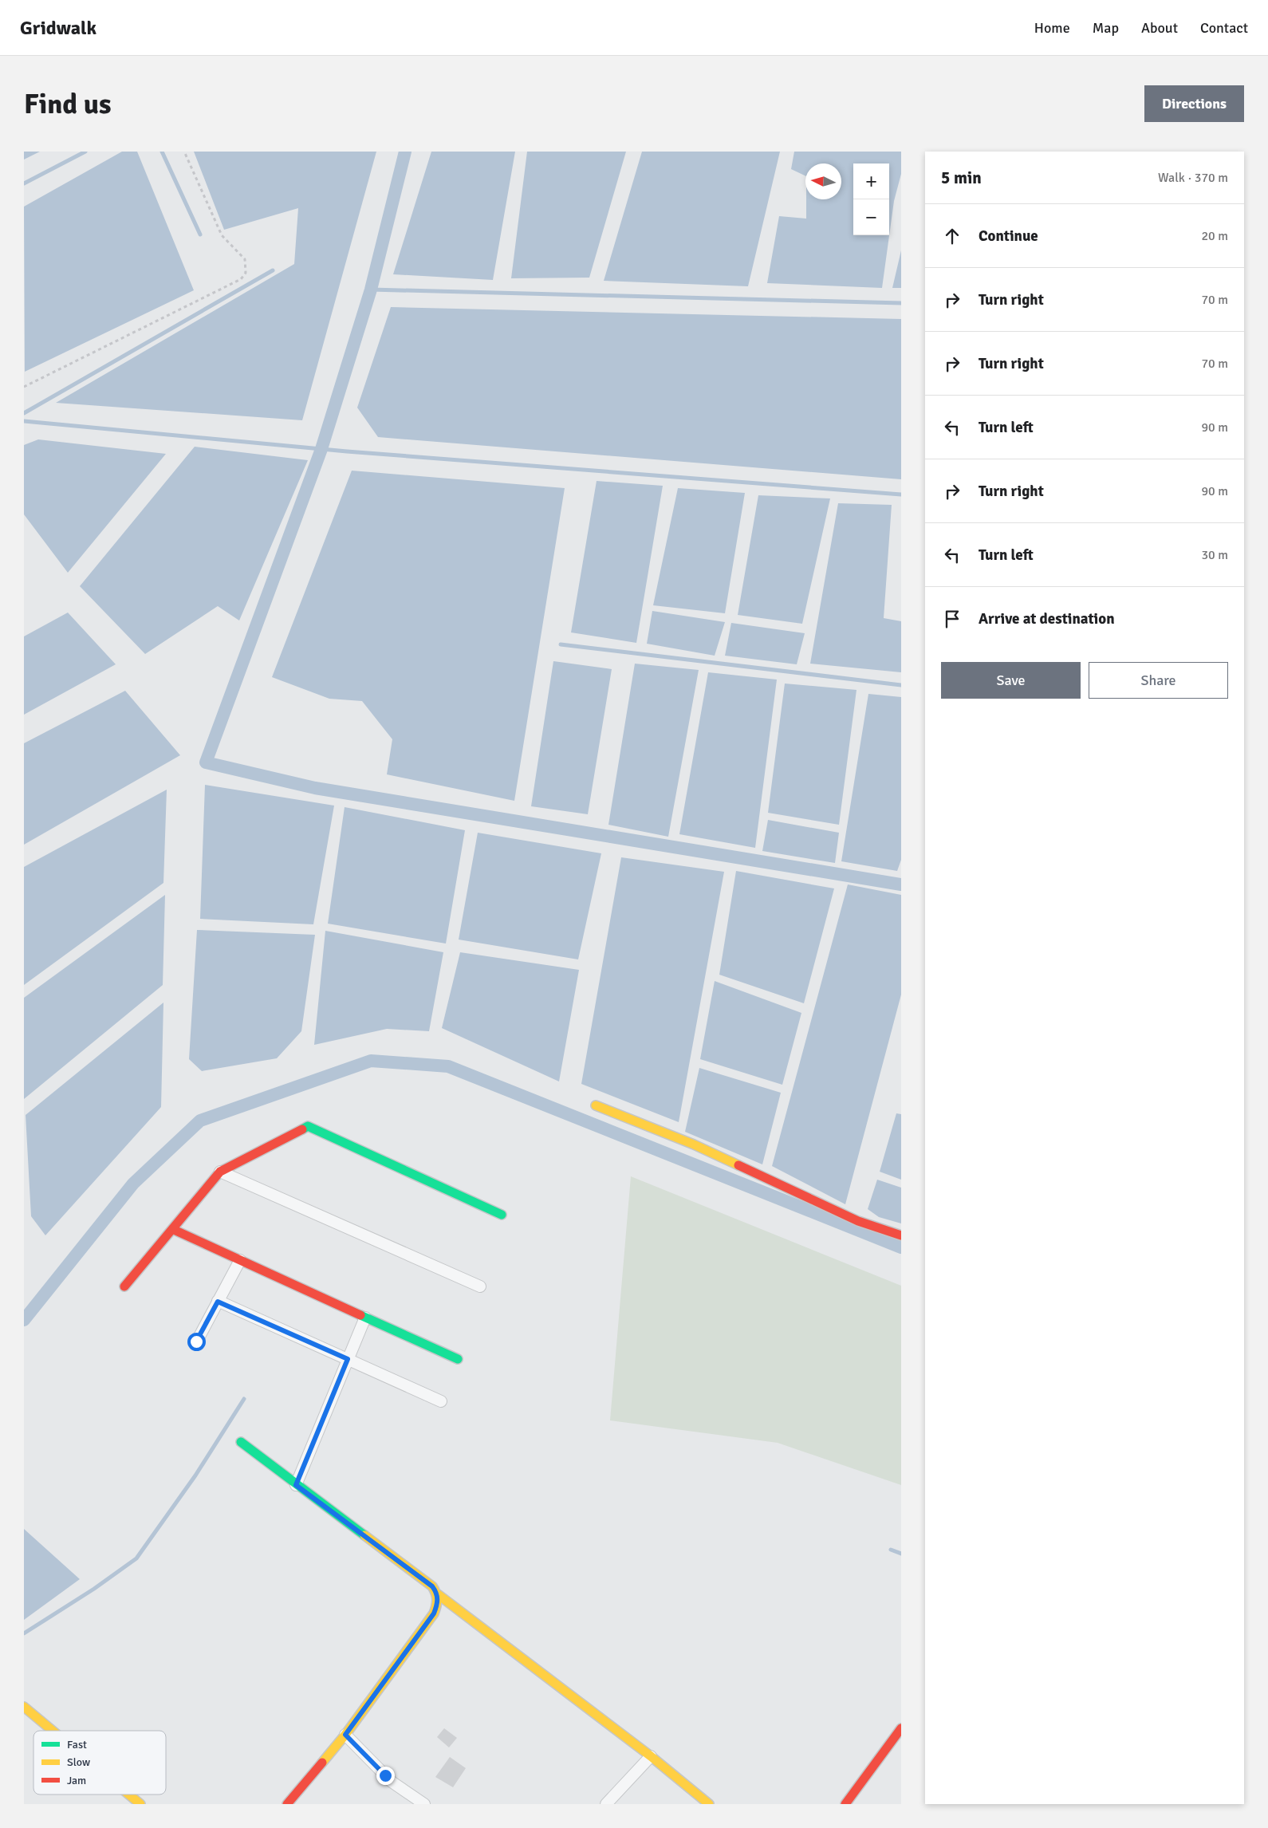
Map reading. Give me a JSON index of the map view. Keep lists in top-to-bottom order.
{
  "legend": ["Fast", "Slow", "Jam"],
  "north": "left",
  "page": {
    "header": "Gridwalk",
    "nav": [
      "Home",
      "Map",
      "About",
      "Contact"
    ],
    "buttons": [
      "Directions",
      ["Save", "Share"]
    ],
    "title": "Find us",
    "heading": ["5 min", "Walk · 370 m"],
    "map_buttons": ["+", "−"],
    "list": [
      ["Continue", "20 m"],
      ["Turn right", "70 m"],
      ["Turn right", "70 m"],
      ["Turn left", "90 m"],
      ["Turn right", "90 m"],
      ["Turn left", "30 m"],
      "Arrive at destination"
    ]
  }
}
